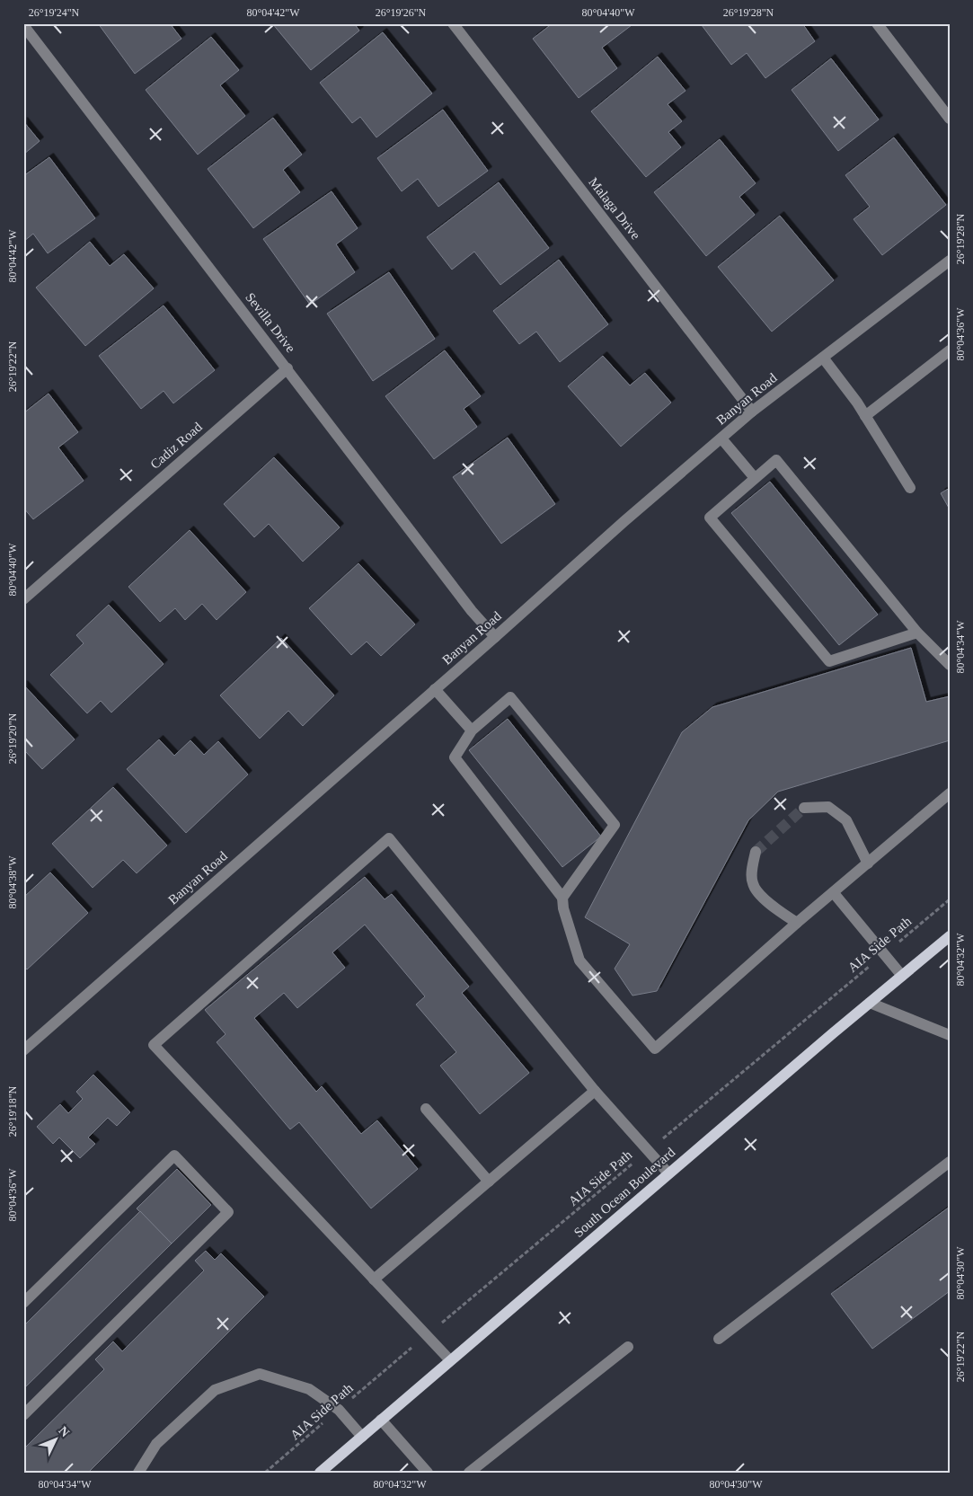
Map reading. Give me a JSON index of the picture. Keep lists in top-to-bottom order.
{
  "streets": {
    "main road": ["South Ocean Boulevard"],
    "street": [
      "Malaga Drive",
      "Sevilla Drive",
      "Banyan Road",
      "Cadiz Road"
    ],
    "path": ["AIA Side Path"]
  },
  "crossings": [
    ["Malaga Drive", "Banyan Road"],
    ["Sevilla Drive", "Banyan Road"],
    ["Sevilla Drive", "Cadiz Road"]
  ],
  "north": "top right",
  "coordinates": [
    "26°19'24\"N",
    "80°04'42\"W",
    "26°19'26\"N",
    "80°04'40\"W",
    "26°19'28\"N",
    "80°04'36\"W",
    "26°19'22\"N",
    "80°04'34\"W",
    "26°19'20\"N",
    "80°04'38\"W",
    "80°04'32\"W",
    "26°19'18\"N",
    "80°04'30\"W"
  ]
}
